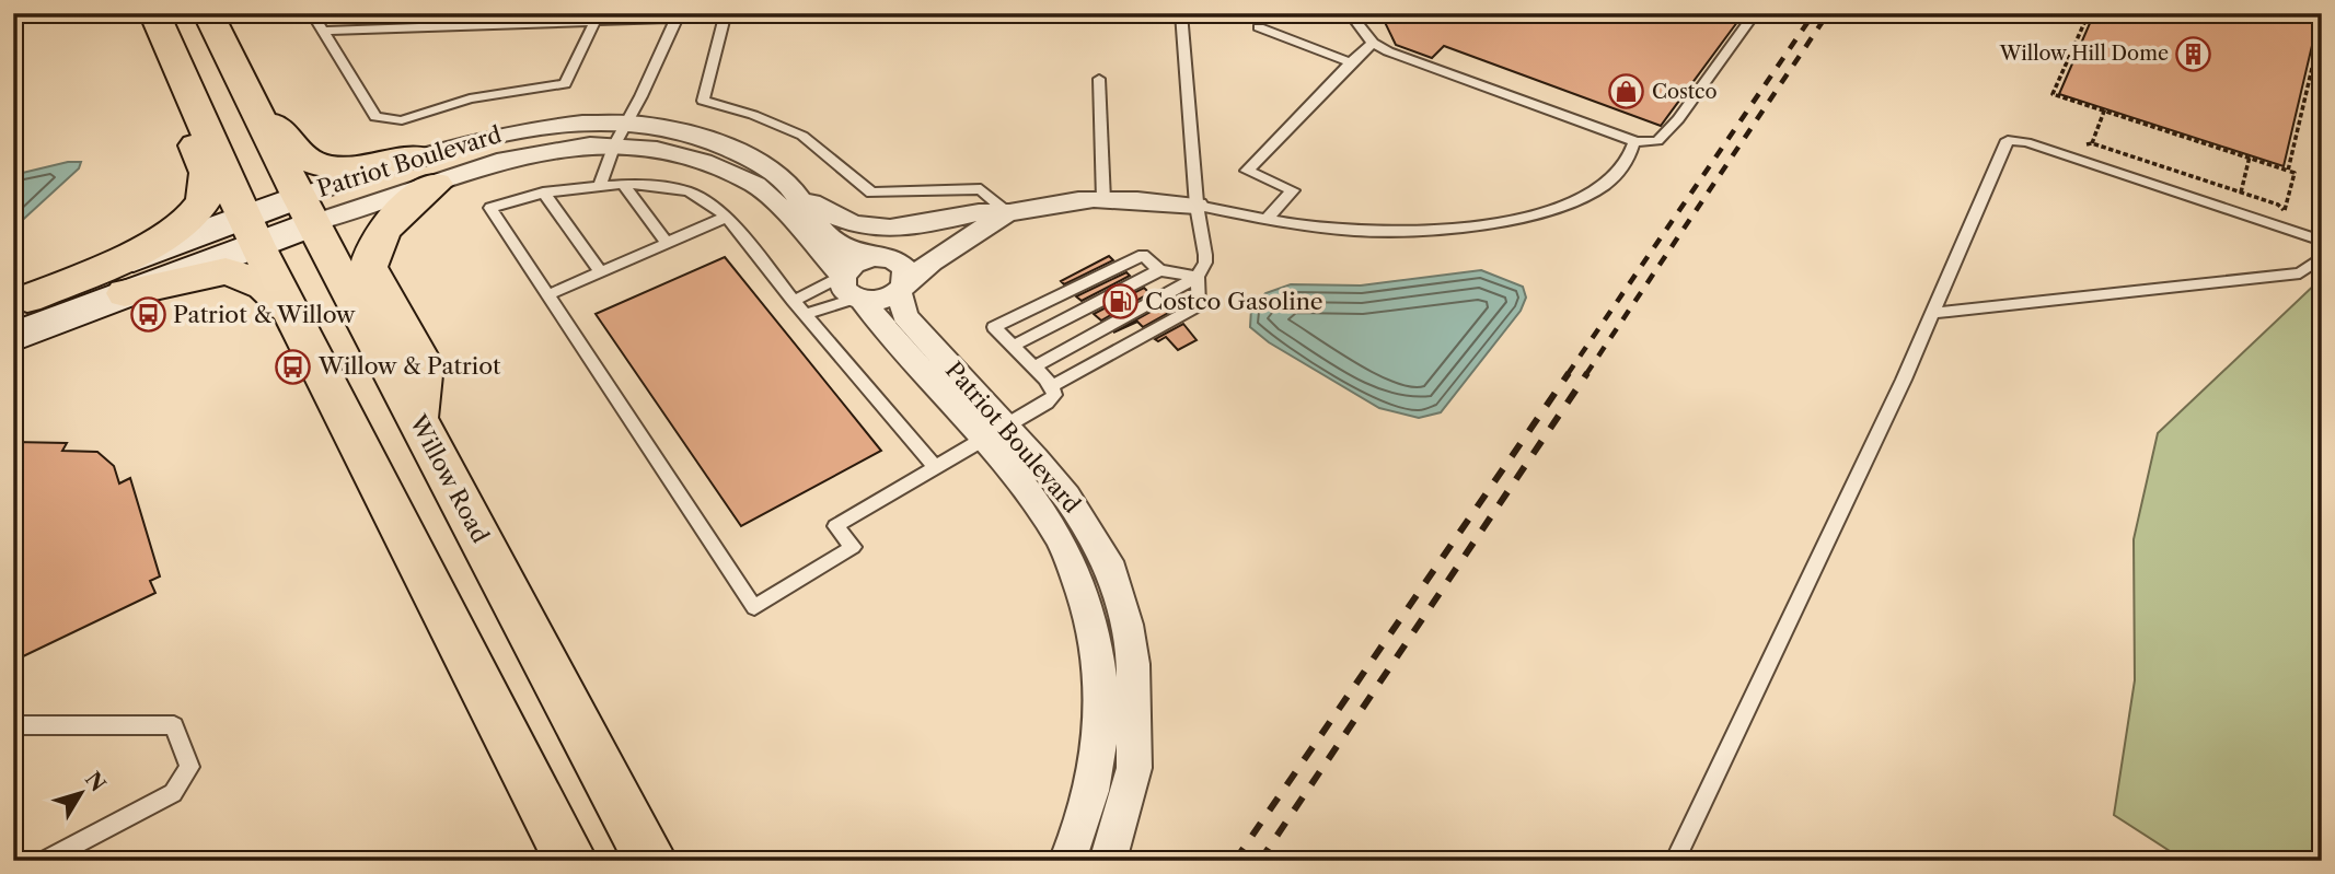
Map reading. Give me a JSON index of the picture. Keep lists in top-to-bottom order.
{
  "streets": {
    "main road": ["Patriot Boulevard", "Willow Road"]
  },
  "crossings": [
    ["Patriot Boulevard", "Willow Road"]
  ],
  "places": {
    "building": ["Willow Hill Dome"],
    "shop": ["Costco"],
    "fuel station": ["Costco Gasoline"],
    "bus stop": ["Patriot & Willow", "Willow & Patriot"]
  },
  "north": "top right"
}
